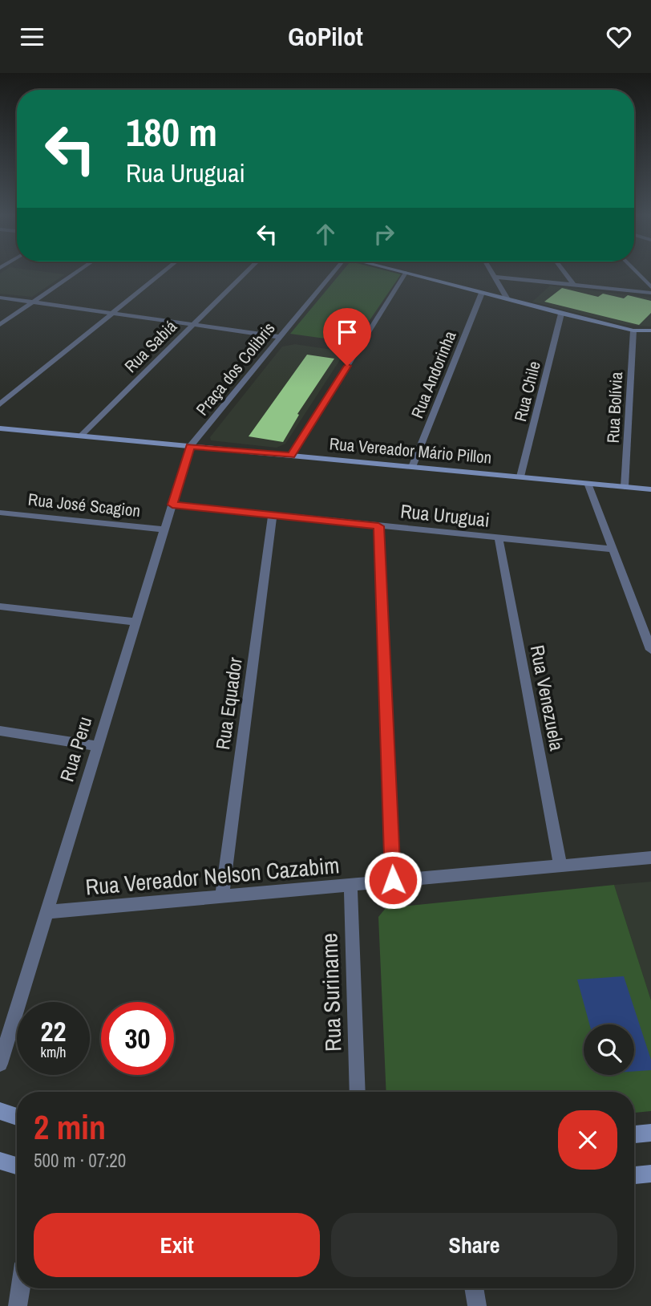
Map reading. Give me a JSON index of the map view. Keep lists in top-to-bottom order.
{
  "streets": {
    "street": [
      "Rua Sabiá",
      "Praça dos Colibris",
      "Rua Andorinha",
      "Rua Chile",
      "Rua Bolívia",
      "Rua Vereador Mário Pillon",
      "Rua José Scagion",
      "Rua Uruguai",
      "Rua Venezuela",
      "Rua Equador",
      "Rua Peru",
      "Rua Vereador Nelson Cazabim",
      "Rua Suriname"
    ]
  },
  "crossings": [
    ["Rua Sabiá", "Rua Vereador Mário Pillon"],
    ["Praça dos Colibris", "Rua Vereador Mário Pillon"],
    ["Praça dos Colibris", "Rua Peru"],
    ["Rua Andorinha", "Rua Vereador Mário Pillon"],
    ["Rua Chile", "Rua Vereador Mário Pillon"],
    ["Rua Bolívia", "Rua Vereador Mário Pillon"],
    ["Rua Vereador Mário Pillon", "Rua Peru"],
    ["Rua José Scagion", "Rua Peru"],
    ["Rua Uruguai", "Rua Venezuela"],
    ["Rua Uruguai", "Rua Equador"],
    ["Rua Uruguai", "Rua Peru"],
    ["Rua Venezuela", "Rua Vereador Nelson Cazabim"],
    ["Rua Equador", "Rua Vereador Nelson Cazabim"],
    ["Rua Peru", "Rua Vereador Nelson Cazabim"],
    ["Rua Vereador Nelson Cazabim", "Rua Suriname"]
  ],
  "page": {
    "header": "GoPilot",
    "turn": ["180 m", "Rua Uruguai"],
    "speed": "22 km/h",
    "limit": "30",
    "heading": ["2 min", "500 m · 07:20"],
    "buttons": ["Exit", "Share"]
  }
}
